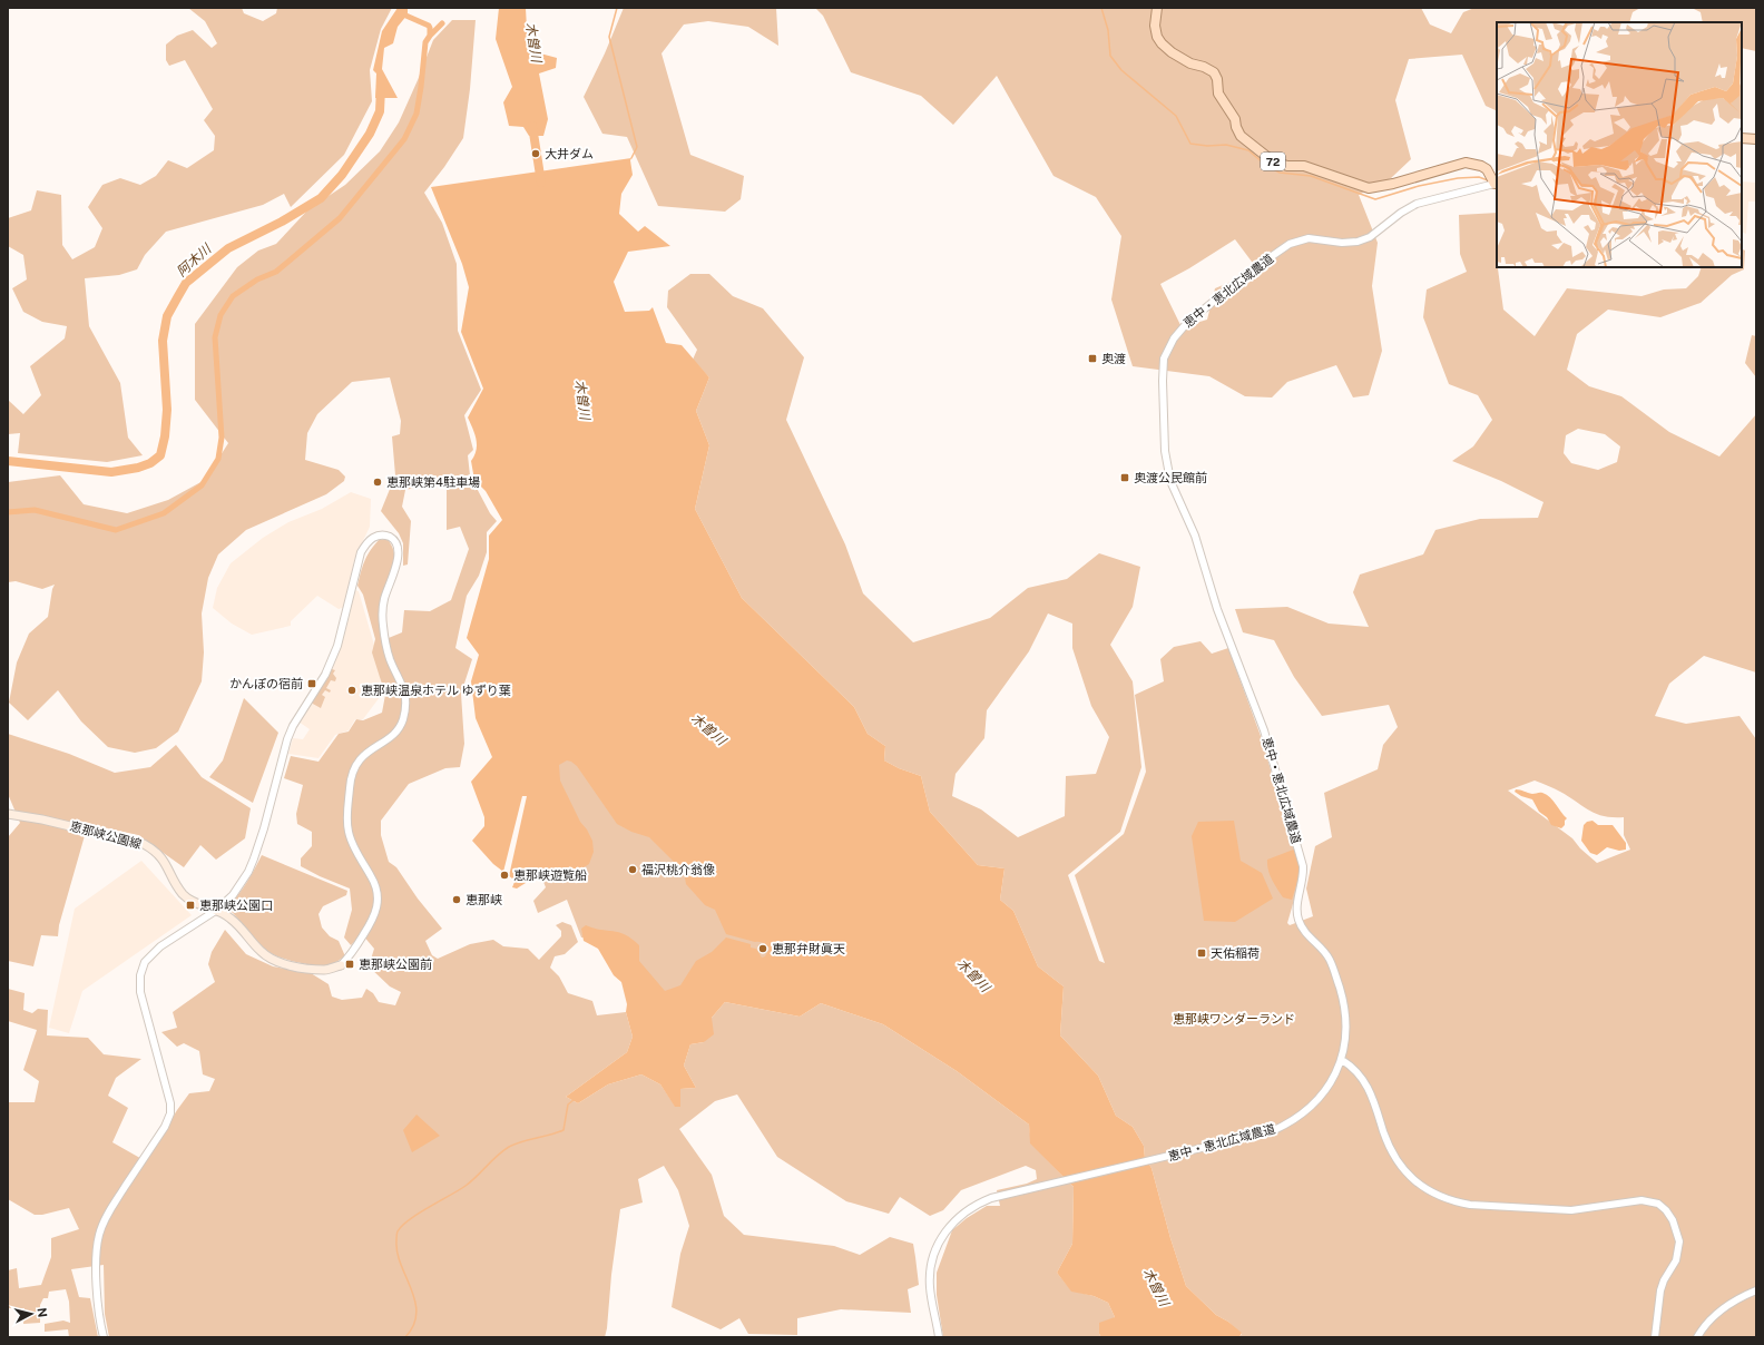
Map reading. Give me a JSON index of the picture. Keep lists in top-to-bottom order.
{
  "streets": {
    "main road": ["72", "恵那峡公園線"],
    "street": ["恵中・恵北広域農道"]
  },
  "crossings": [
    ["72", "恵中・恵北広域農道"]
  ],
  "water": ["木曽川", "阿木川"],
  "parks": ["恵那峡ワンダーランド"],
  "places": {
    "other": [
      "大井ダム",
      "恵那峡第4駐車場",
      "恵那峡温泉ホテル ゆずり葉",
      "福沢桃介翁像",
      "恵那峡遊覧船",
      "恵那峡",
      "恵那弁財眞天"
    ],
    "transit": [
      "奥渡",
      "奥渡公民館前",
      "かんぽの宿前",
      "恵那峡公園口",
      "天佑稲荷",
      "恵那峡公園前"
    ]
  },
  "north": "right"
}
